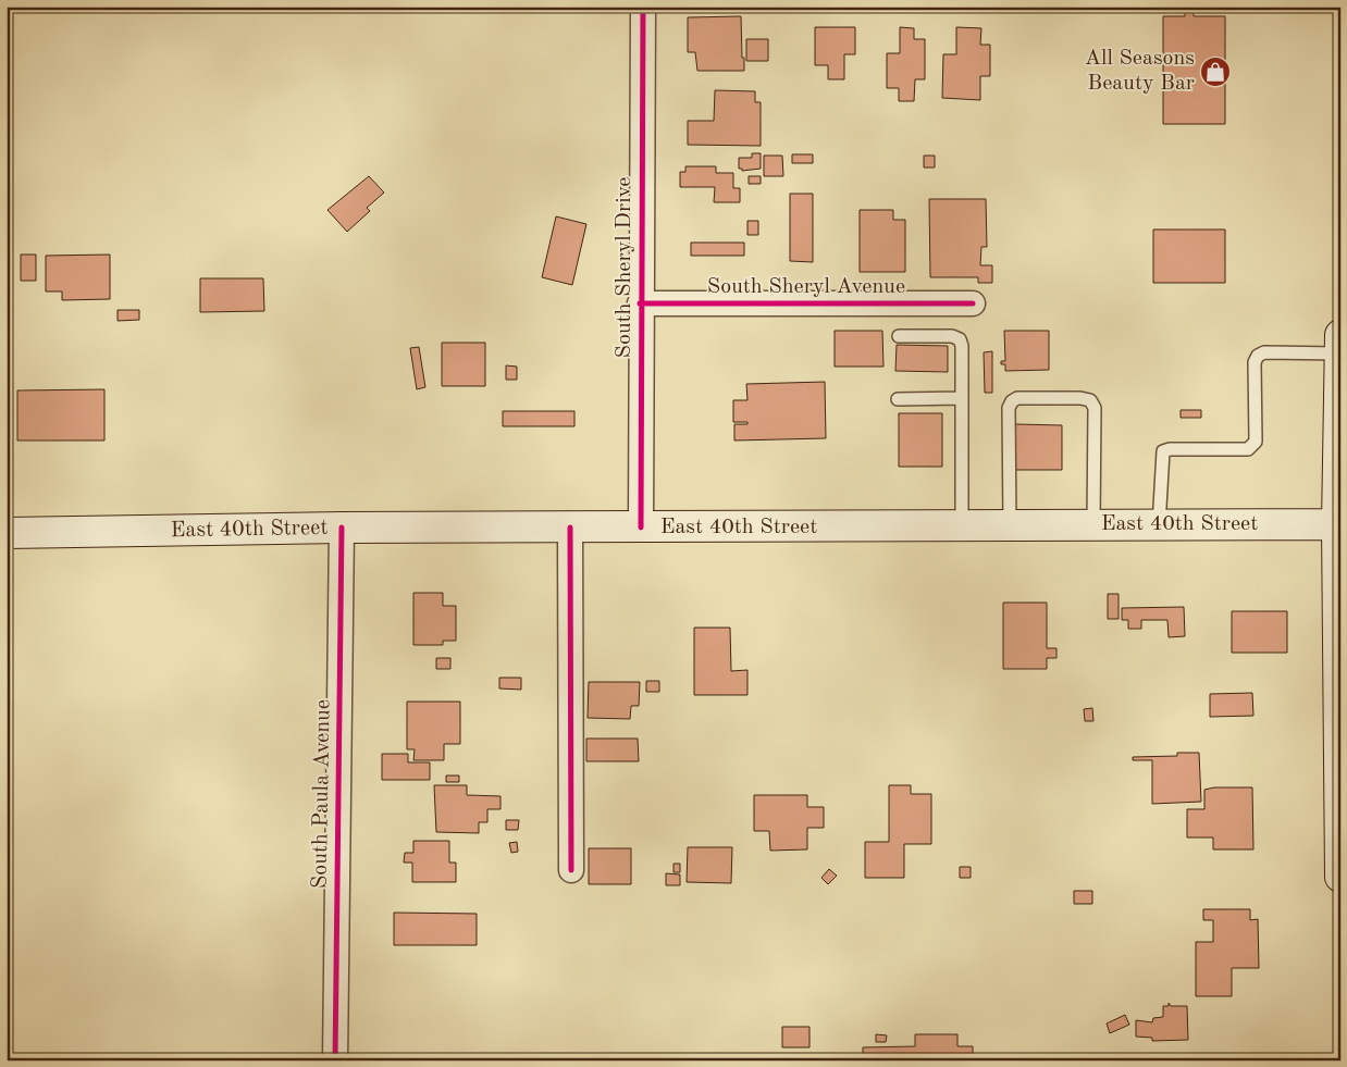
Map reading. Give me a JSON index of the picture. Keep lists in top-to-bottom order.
{
  "streets": {
    "main road": ["East 40th Street"],
    "street": ["South Sheryl Drive", "South Sheryl Avenue", "South Paula Avenue"]
  },
  "crossings": [
    ["South Sheryl Drive", "South Sheryl Avenue"],
    ["South Sheryl Drive", "East 40th Street"],
    ["East 40th Street", "South Paula Avenue"]
  ],
  "places": {
    "shop": ["All Seasons Beauty Bar"]
  }
}
